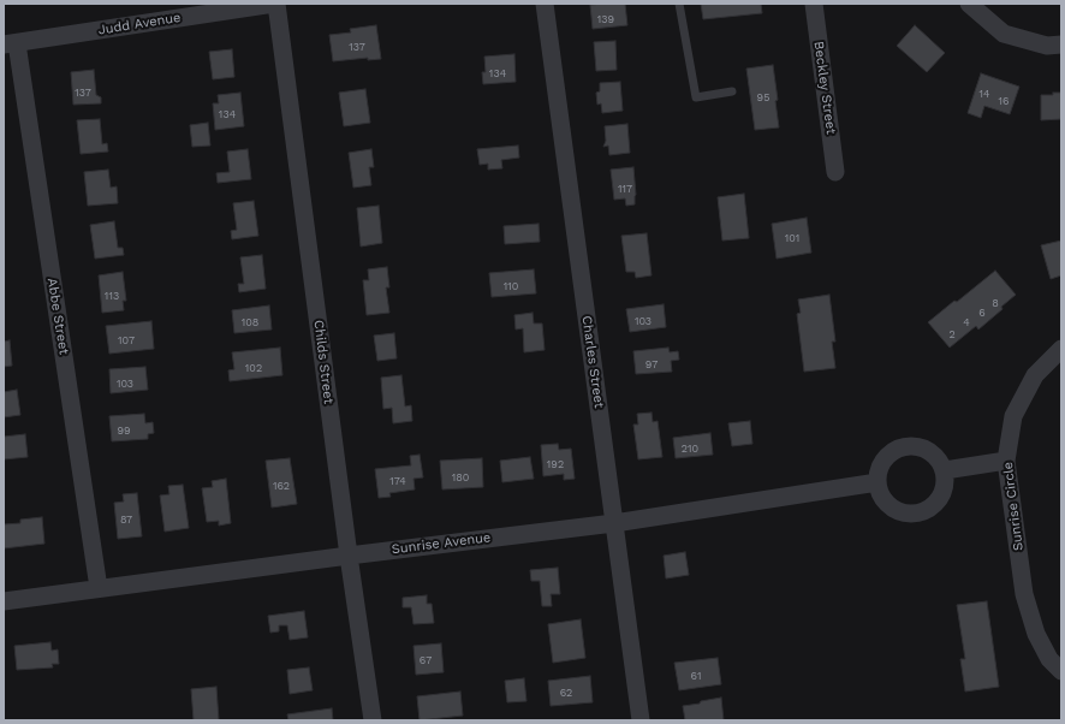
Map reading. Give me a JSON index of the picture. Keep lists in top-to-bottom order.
{
  "streets": {
    "street": [
      "Judd Avenue",
      "Beckley Street",
      "Abbe Street",
      "Childs Street",
      "Charles Street",
      "Sunrise Circle",
      "Sunrise Avenue"
    ]
  },
  "crossings": [
    ["Judd Avenue", "Abbe Street"],
    ["Judd Avenue", "Childs Street"],
    ["Abbe Street", "Sunrise Avenue"],
    ["Childs Street", "Sunrise Avenue"],
    ["Charles Street", "Sunrise Avenue"]
  ],
  "house_numbers": [
    "139",
    "137",
    "134",
    "137",
    "14",
    "95",
    "16",
    "134",
    "117",
    "101",
    "110",
    "113",
    "8",
    "6",
    "103",
    "108",
    "4",
    "2",
    "107",
    "97",
    "102",
    "103",
    "99",
    "210",
    "192",
    "180",
    "174",
    "162",
    "87",
    "67",
    "61",
    "62"
  ]
}
